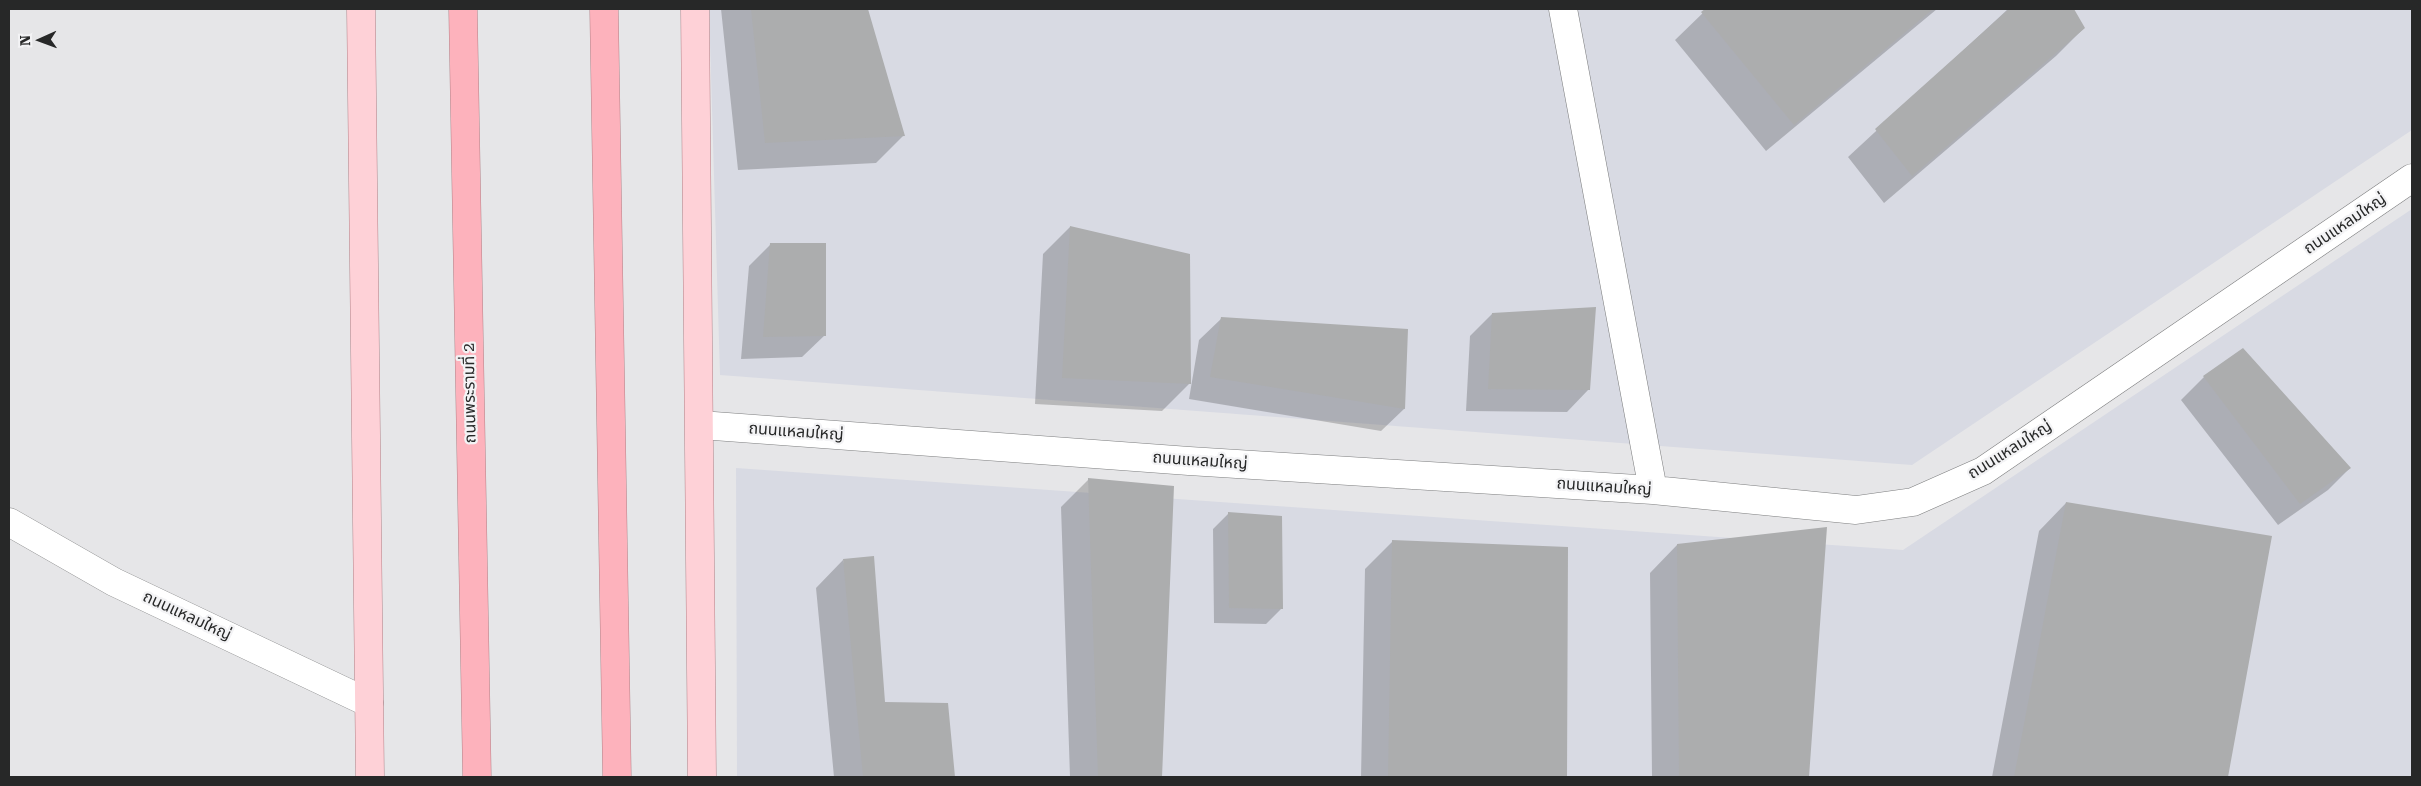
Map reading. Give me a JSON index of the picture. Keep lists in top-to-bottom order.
{
  "streets": {
    "highway": ["ถนนพระรามที่ 2"],
    "street": ["ถนนแหลมใหญ่"]
  },
  "north": "left"
}
